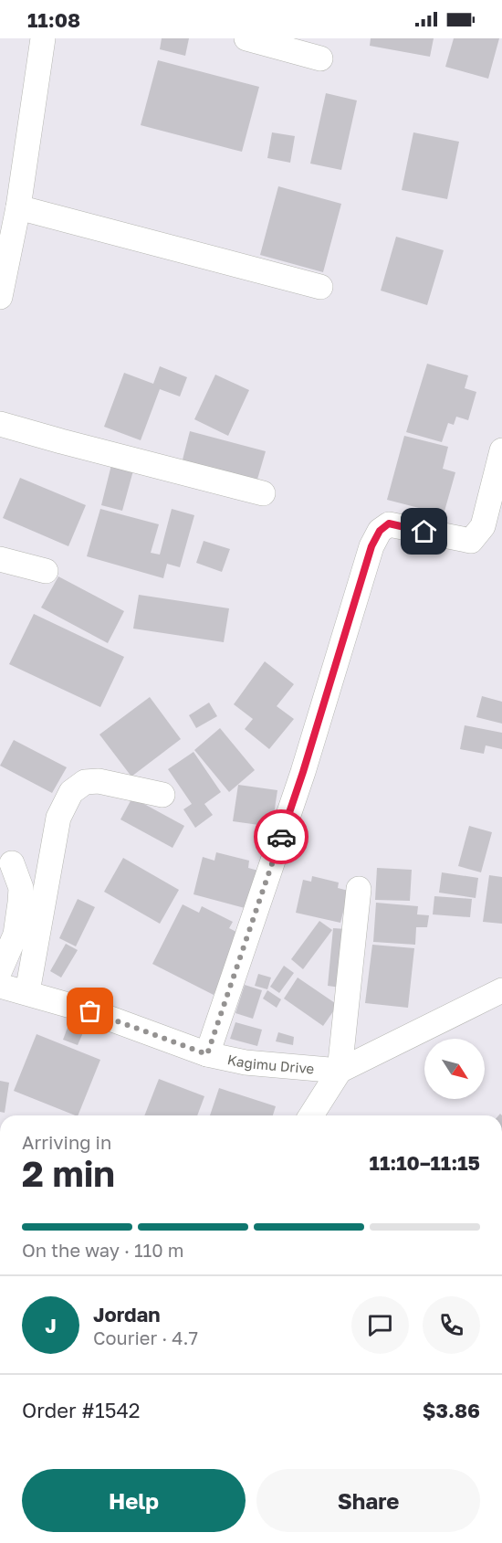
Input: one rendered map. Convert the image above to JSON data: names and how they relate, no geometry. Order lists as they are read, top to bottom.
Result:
{
  "streets": {
    "street": ["Kagimu Drive"]
  },
  "north": "bottom right",
  "page": {
    "status": "11:08",
    "heading": ["2 min", "Arriving in", "11:10–11:15"],
    "panel": [
      "Jordan",
      "Courier · 4.7",
      "Order #1542",
      "$3.86"
    ],
    "bar": "On the way · 110 m",
    "round": "J",
    "buttons": ["Help", "Share"]
  }
}
